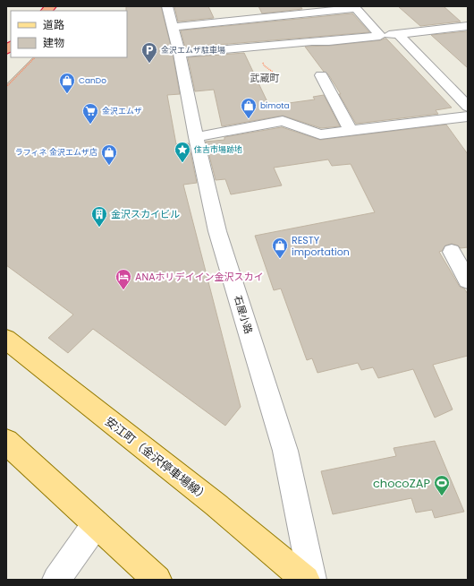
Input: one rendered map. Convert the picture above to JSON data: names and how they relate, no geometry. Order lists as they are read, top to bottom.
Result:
{
  "streets": {
    "main road": ["安江町（金沢停車場線）"],
    "street": ["石屋小路"]
  },
  "districts": ["武蔵町"],
  "places": {
    "parking": ["金沢エムザ駐車場"],
    "shop": [
      "CanDo",
      "bimota",
      "ラフィネ 金沢エムザ店",
      "RESTY importation"
    ],
    "supermarket": ["金沢エムザ"],
    "place": ["住吉市場跡地"],
    "building": ["金沢スカイビル"],
    "hotel": ["ANAホリデイイン金沢スカイ"],
    "sports": ["chocoZAP"]
  },
  "legend": ["道路", "建物"]
}
